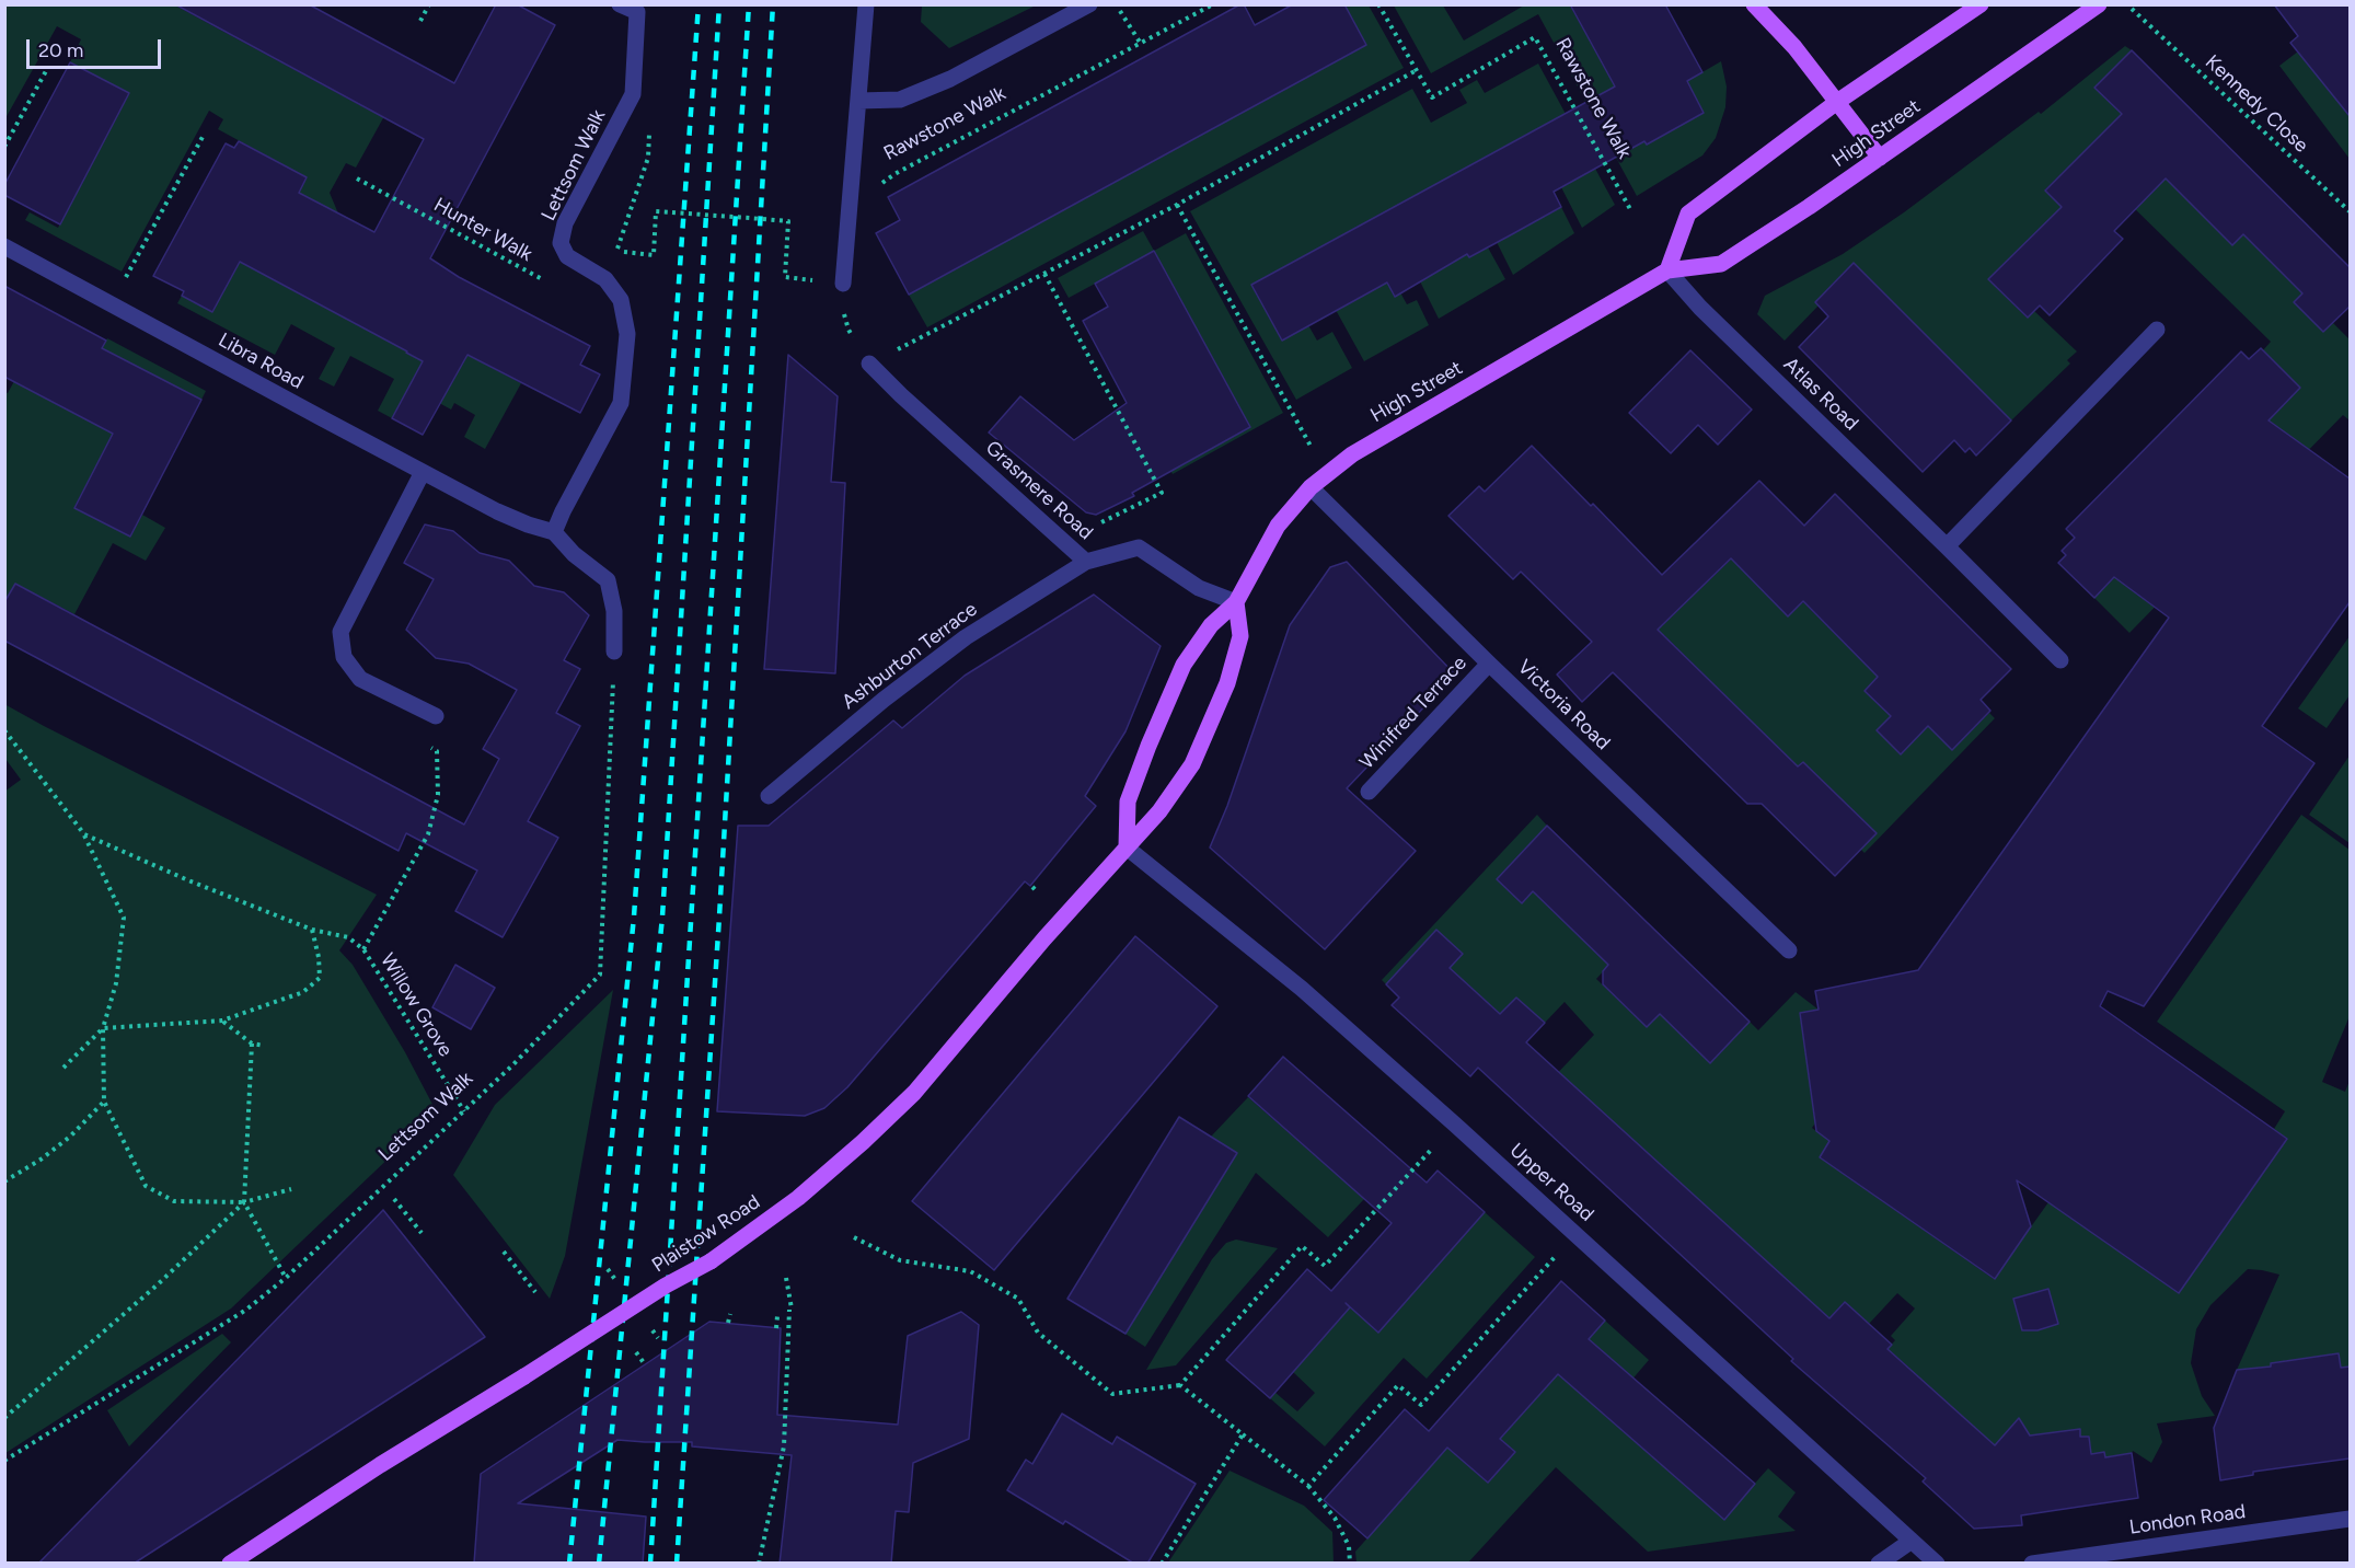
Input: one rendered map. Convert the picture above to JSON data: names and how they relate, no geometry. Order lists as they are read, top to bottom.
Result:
{
  "streets": {
    "main road": ["High Street", "Plaistow Road"],
    "street": [
      "Rawstone Walk",
      "Lettsom Walk",
      "Libra Road",
      "Atlas Road",
      "Grasmere Road",
      "Ashburton Terrace",
      "Victoria Road",
      "Winifred Terrace",
      "Upper Road",
      "London Road"
    ],
    "path": ["Kennedy Close", "Hunter Walk", "Willow Grove"]
  },
  "crossings": [
    ["High Street", "Atlas Road"],
    ["High Street", "Grasmere Road"],
    ["High Street", "Victoria Road"],
    ["High Street", "Upper Road"],
    ["High Street", "Plaistow Road"],
    ["Lettsom Walk", "Libra Road"],
    ["Lettsom Walk", "Willow Grove"],
    ["Grasmere Road", "Ashburton Terrace"],
    ["Victoria Road", "Winifred Terrace"],
    ["Upper Road", "Plaistow Road"]
  ],
  "scale_bar": "20 m"
}
